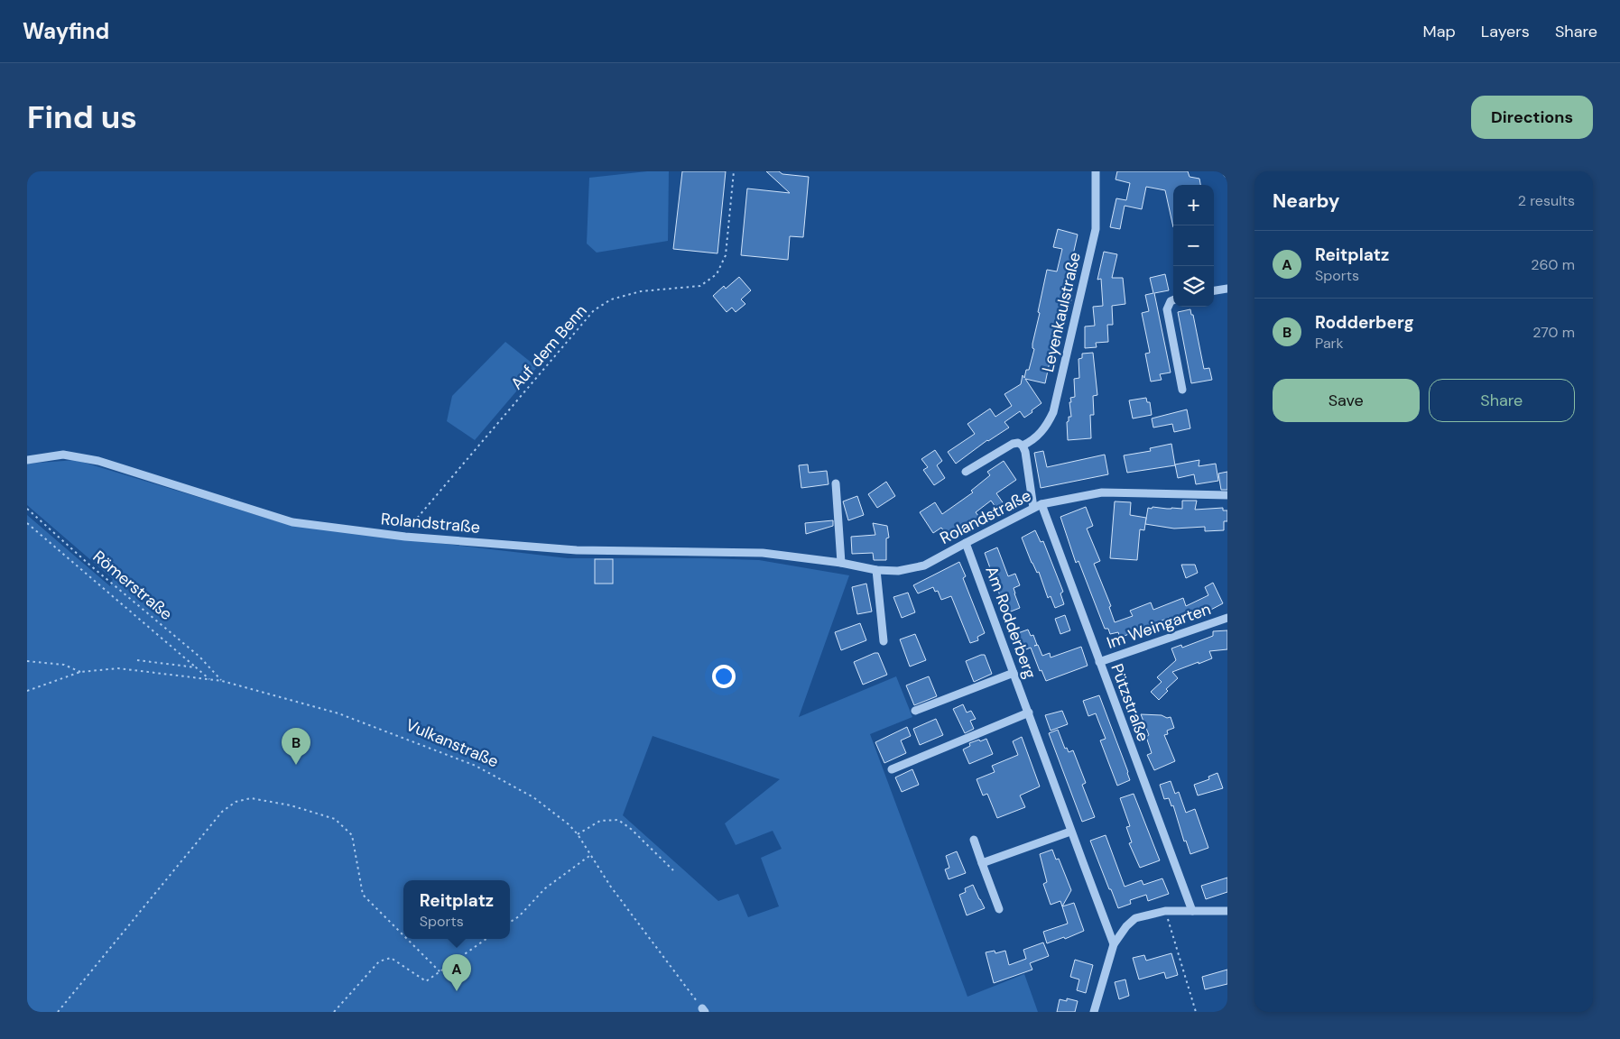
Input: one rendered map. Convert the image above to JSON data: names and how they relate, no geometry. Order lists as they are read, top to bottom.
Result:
{
  "streets": {
    "street": [
      "Leyenkaulstraße",
      "Rolandstraße",
      "Am Rodderberg",
      "Im Weingarten",
      "Pützstraße"
    ],
    "path": ["Auf dem Benn", "Römerstraße", "Vulkanstraße"]
  },
  "crossings": [
    ["Auf dem Benn", "Rolandstraße"],
    ["Rolandstraße", "Am Rodderberg"],
    ["Rolandstraße", "Pützstraße"],
    ["Römerstraße", "Vulkanstraße"],
    ["Im Weingarten", "Pützstraße"]
  ],
  "page": {
    "header": "Wayfind",
    "nav": ["Map", "Layers", "Share"],
    "buttons": [
      "Directions",
      ["Save", "Share"]
    ],
    "title": "Find us",
    "heading": ["Nearby", "2 results"],
    "map_buttons": ["+", "−"],
    "list": [
      {
        "mark": "A",
        "name": "Reitplatz",
        "note": "Sports",
        "value": "260 m"
      },
      {
        "mark": "B",
        "name": "Rodderberg",
        "note": "Park",
        "value": "270 m"
      }
    ],
    "pins": ["B", "A"],
    "popup": ["Reitplatz", "Sports"]
  }
}
